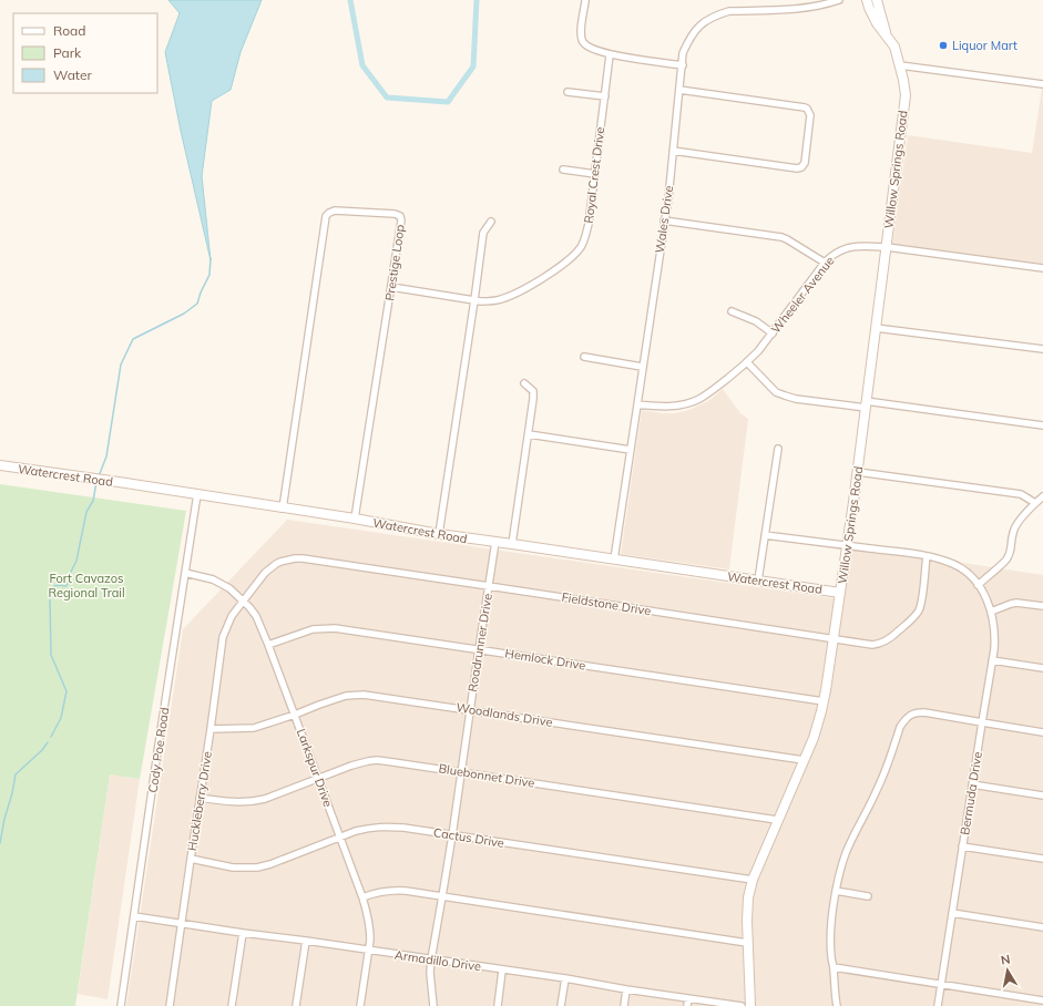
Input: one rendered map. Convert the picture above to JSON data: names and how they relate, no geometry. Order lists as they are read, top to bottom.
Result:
{
  "streets": {
    "street": [
      "Willow Springs Road",
      "Royal Crest Drive",
      "Wales Drive",
      "Prestige Loop",
      "Wheeler Avenue",
      "Watercrest Road",
      "Fieldstone Drive",
      "Roadrunner Drive",
      "Hemlock Drive",
      "Woodlands Drive",
      "Cody Poe Road",
      "Larkspur Drive",
      "Bluebonnet Drive",
      "Bermuda Drive",
      "Huckleberry Drive",
      "Cactus Drive",
      "Armadillo Drive"
    ]
  },
  "crossings": [
    ["Willow Springs Road", "Wheeler Avenue"],
    ["Willow Springs Road", "Watercrest Road"],
    ["Willow Springs Road", "Fieldstone Drive"],
    ["Willow Springs Road", "Hemlock Drive"],
    ["Willow Springs Road", "Woodlands Drive"],
    ["Willow Springs Road", "Bluebonnet Drive"],
    ["Willow Springs Road", "Bermuda Drive"],
    ["Willow Springs Road", "Cactus Drive"],
    ["Royal Crest Drive", "Prestige Loop"],
    ["Wales Drive", "Wheeler Avenue"],
    ["Wales Drive", "Watercrest Road"],
    ["Prestige Loop", "Watercrest Road"],
    ["Watercrest Road", "Roadrunner Drive"],
    ["Watercrest Road", "Cody Poe Road"],
    ["Fieldstone Drive", "Roadrunner Drive"],
    ["Fieldstone Drive", "Larkspur Drive"],
    ["Fieldstone Drive", "Bermuda Drive"],
    ["Fieldstone Drive", "Huckleberry Drive"],
    ["Roadrunner Drive", "Hemlock Drive"],
    ["Roadrunner Drive", "Woodlands Drive"],
    ["Roadrunner Drive", "Bluebonnet Drive"],
    ["Roadrunner Drive", "Cactus Drive"],
    ["Roadrunner Drive", "Armadillo Drive"],
    ["Hemlock Drive", "Larkspur Drive"],
    ["Woodlands Drive", "Larkspur Drive"],
    ["Woodlands Drive", "Huckleberry Drive"],
    ["Cody Poe Road", "Larkspur Drive"],
    ["Cody Poe Road", "Armadillo Drive"],
    ["Larkspur Drive", "Bluebonnet Drive"],
    ["Larkspur Drive", "Huckleberry Drive"],
    ["Larkspur Drive", "Cactus Drive"],
    ["Larkspur Drive", "Armadillo Drive"],
    ["Bluebonnet Drive", "Huckleberry Drive"],
    ["Huckleberry Drive", "Cactus Drive"],
    ["Huckleberry Drive", "Armadillo Drive"]
  ],
  "parks": ["Fort Cavazos Regional Trail"],
  "places": ["Liquor Mart"],
  "legend": ["Road", "Park", "Water"],
  "north": "top"
}
